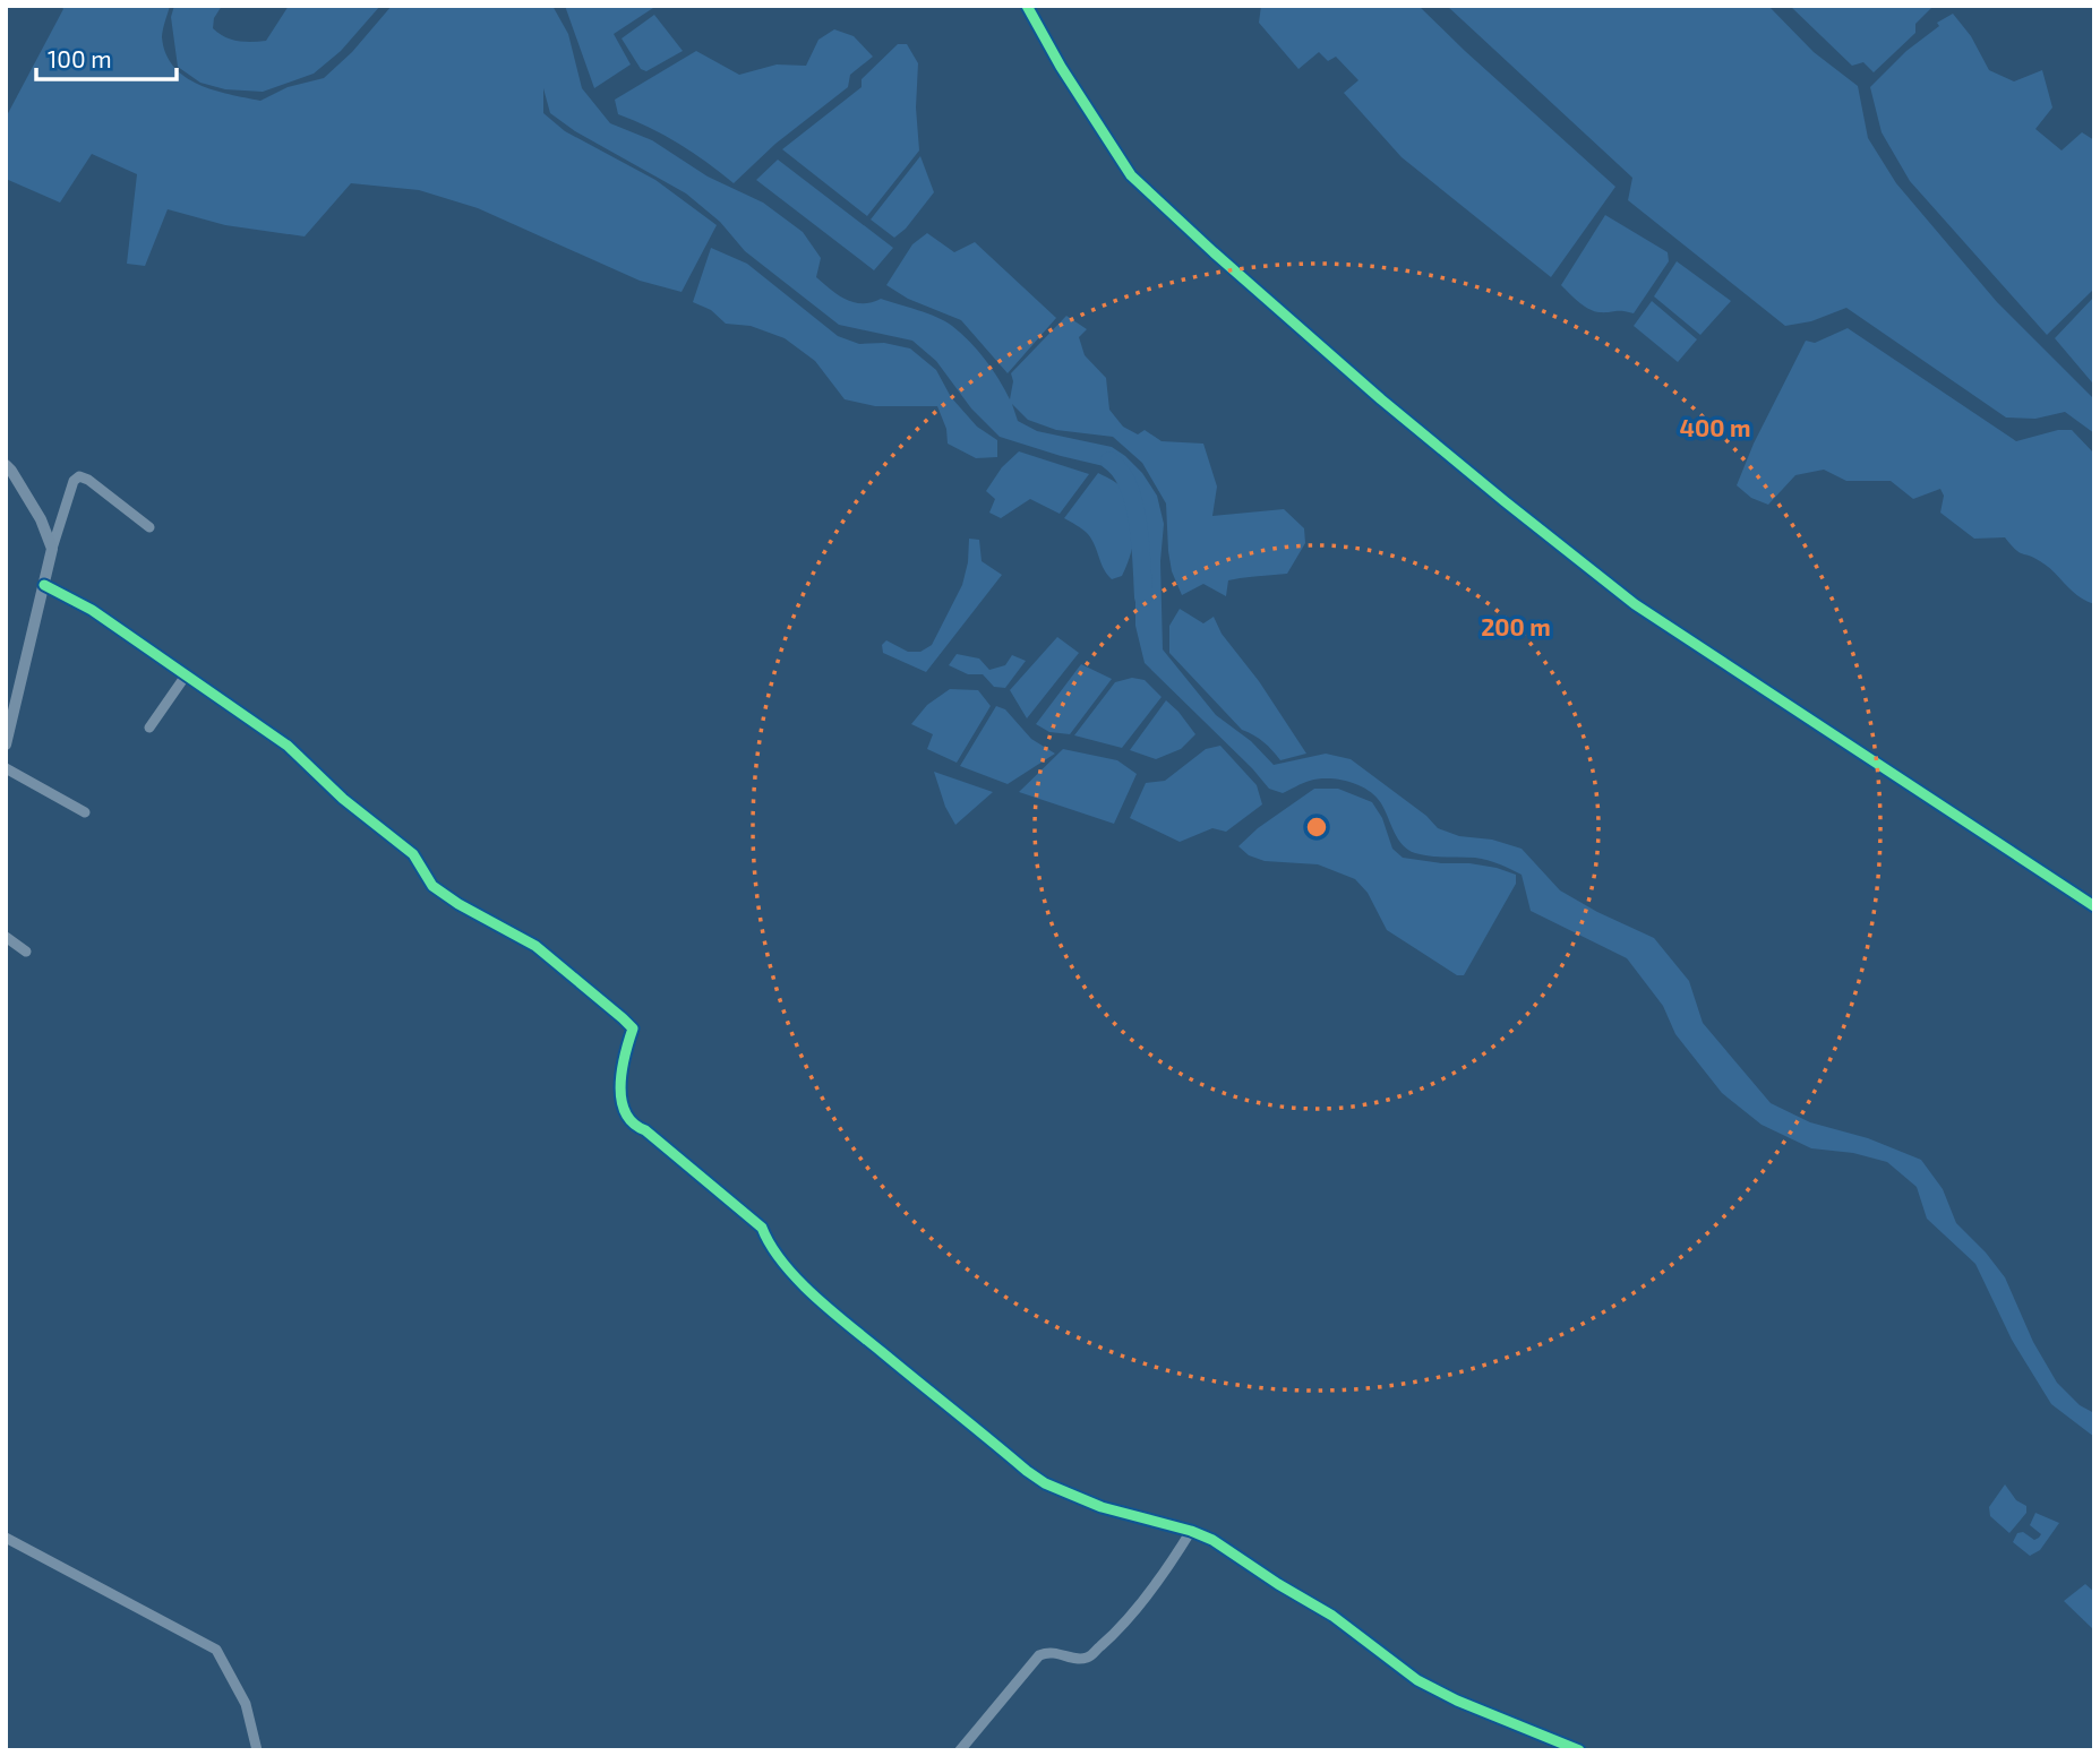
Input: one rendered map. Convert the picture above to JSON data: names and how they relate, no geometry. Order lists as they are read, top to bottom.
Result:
{
  "scale_bar": "100 m",
  "rings": ["400 m", "200 m"]
}
